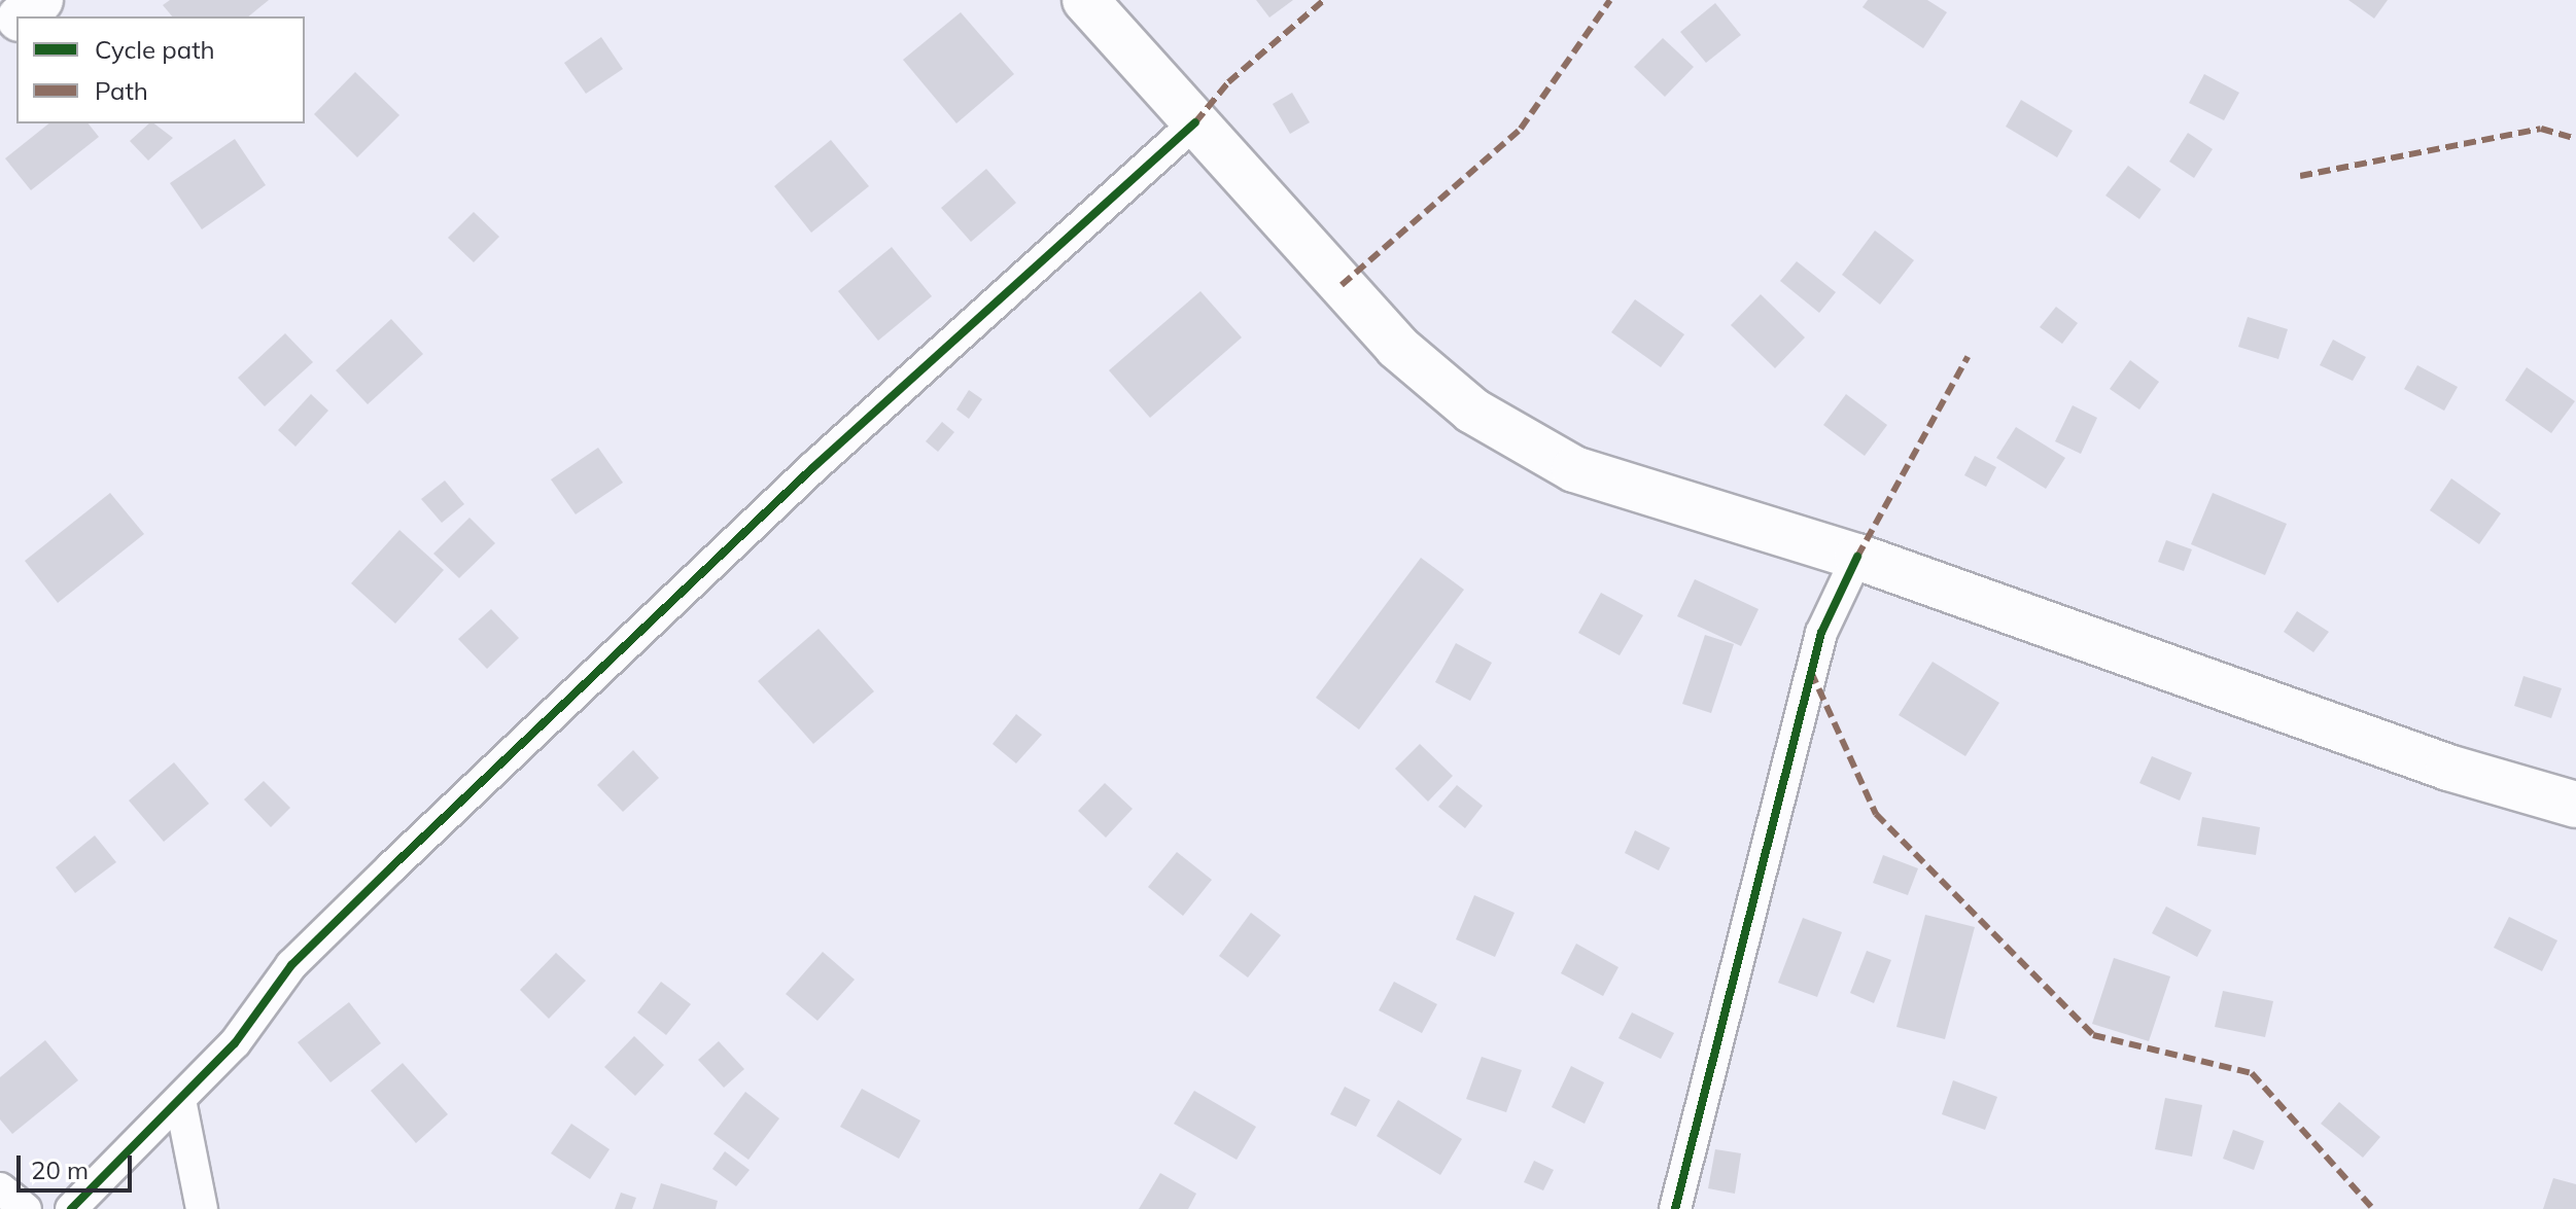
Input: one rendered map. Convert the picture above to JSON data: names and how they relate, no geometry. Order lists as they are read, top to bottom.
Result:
{
  "legend": ["Cycle path", "Path"],
  "scale_bar": "20 m"
}
